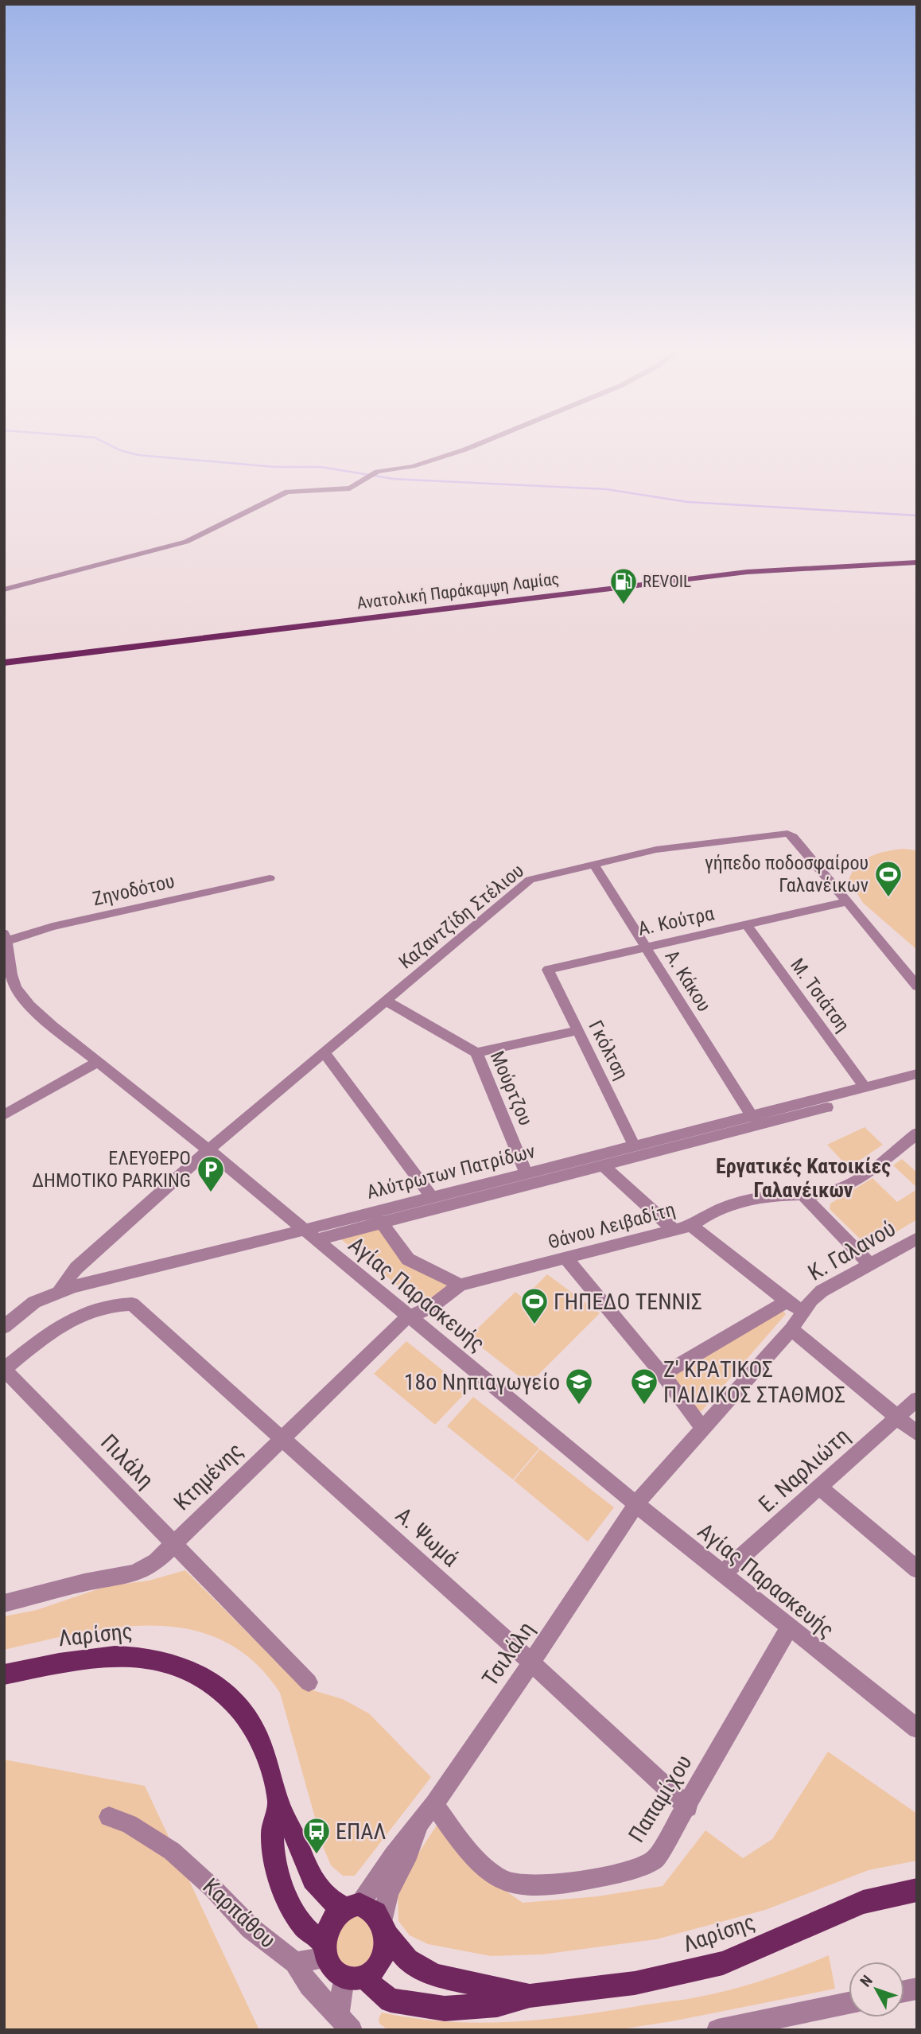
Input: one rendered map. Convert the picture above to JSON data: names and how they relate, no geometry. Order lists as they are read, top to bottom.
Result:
{
  "streets": {
    "main road": ["Ανατολική Παράκαμψη Λαμίας", "Λαρίσης"],
    "street": [
      "Ζηνοδότου",
      "Καζαντζίδη Στέλιου",
      "Α. Κούτρα",
      "Α. Κάκου",
      "Μ. Τσιάτση",
      "Γκόλτση",
      "Μούρτζου",
      "Αλύτρωτων Πατρίδων",
      "Θάνου Λειβαδίτη",
      "Κ. Γαλανού",
      "Αγίας Παρασκευής",
      "Πιλάλη",
      "Ε. Ναρλιώτη",
      "Κτημένης",
      "Α. Ψωμά",
      "Τσιλάλη",
      "Παπαμίχου",
      "Καρπάθου"
    ]
  },
  "crossings": [
    ["Ζηνοδότου", "Αγίας Παρασκευής"],
    ["Καζαντζίδη Στέλιου", "Α. Κούτρα"],
    ["Καζαντζίδη Στέλιου", "Α. Κάκου"],
    ["Καζαντζίδη Στέλιου", "Μούρτζου"],
    ["Καζαντζίδη Στέλιου", "Αλύτρωτων Πατρίδων"],
    ["Καζαντζίδη Στέλιου", "Αγίας Παρασκευής"],
    ["Α. Κούτρα", "Α. Κάκου"],
    ["Α. Κούτρα", "Μ. Τσιάτση"],
    ["Α. Κούτρα", "Γκόλτση"],
    ["Α. Κάκου", "Αλύτρωτων Πατρίδων"],
    ["Μ. Τσιάτση", "Αλύτρωτων Πατρίδων"],
    ["Γκόλτση", "Αλύτρωτων Πατρίδων"],
    ["Μούρτζου", "Αλύτρωτων Πατρίδων"],
    ["Αλύτρωτων Πατρίδων", "Αγίας Παρασκευής"],
    ["Θάνου Λειβαδίτη", "Αγίας Παρασκευής"],
    ["Θάνου Λειβαδίτη", "Κτημένης"],
    ["Κ. Γαλανού", "Αγίας Παρασκευής"],
    ["Κ. Γαλανού", "Τσιλάλη"],
    ["Αγίας Παρασκευής", "Ε. Ναρλιώτη"],
    ["Αγίας Παρασκευής", "Κτημένης"],
    ["Αγίας Παρασκευής", "Τσιλάλη"],
    ["Αγίας Παρασκευής", "Παπαμίχου"],
    ["Πιλάλη", "Κτημένης"],
    ["Πιλάλη", "Α. Ψωμά"],
    ["Κτημένης", "Α. Ψωμά"],
    ["Α. Ψωμά", "Τσιλάλη"],
    ["Α. Ψωμά", "Παπαμίχου"],
    ["Τσιλάλη", "Παπαμίχου"]
  ],
  "districts": ["Εργατικές Κατοικίες Γαλανέικων"],
  "places": {
    "fuel station": ["REVOIL"],
    "sports": ["γήπεδο ποδοσφαίρου Γαλανέικων", "ΓΗΠΕΔΟ ΤΕΝΝΙΣ"],
    "parking": ["ΕΛΕΥΘΕΡΟ ΔΗΜΟΤΙΚΟ PARKING"],
    "school or university": ["18ο Νηπιαγωγείο", "Ζ' ΚΡΑΤΙΚΟΣ ΠΑΙΔΙΚΟΣ ΣΤΑΘΜΟΣ"],
    "bus stop": ["ΕΠΑΛ"]
  },
  "north": "top left"
}
